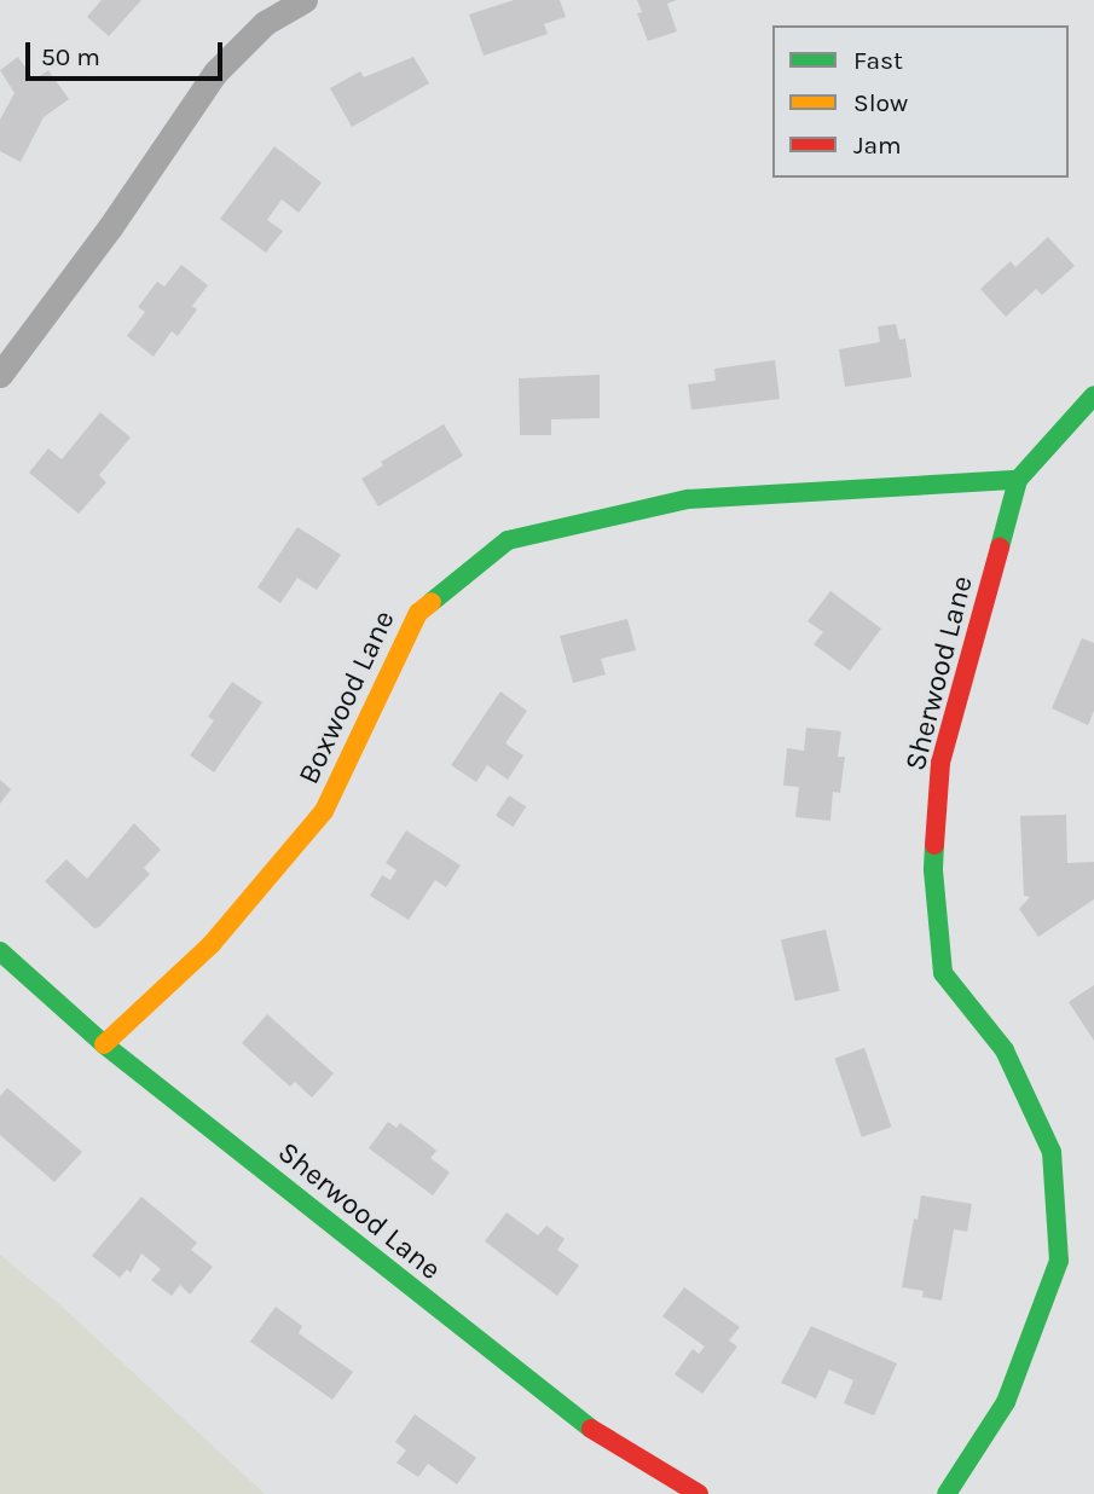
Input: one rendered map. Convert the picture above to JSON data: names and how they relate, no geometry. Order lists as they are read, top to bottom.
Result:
{
  "streets": {
    "street": ["Sherwood Lane", "Boxwood Lane"]
  },
  "crossings": [
    ["Sherwood Lane", "Boxwood Lane"]
  ],
  "legend": ["Fast", "Slow", "Jam"],
  "scale_bar": "50 m"
}
